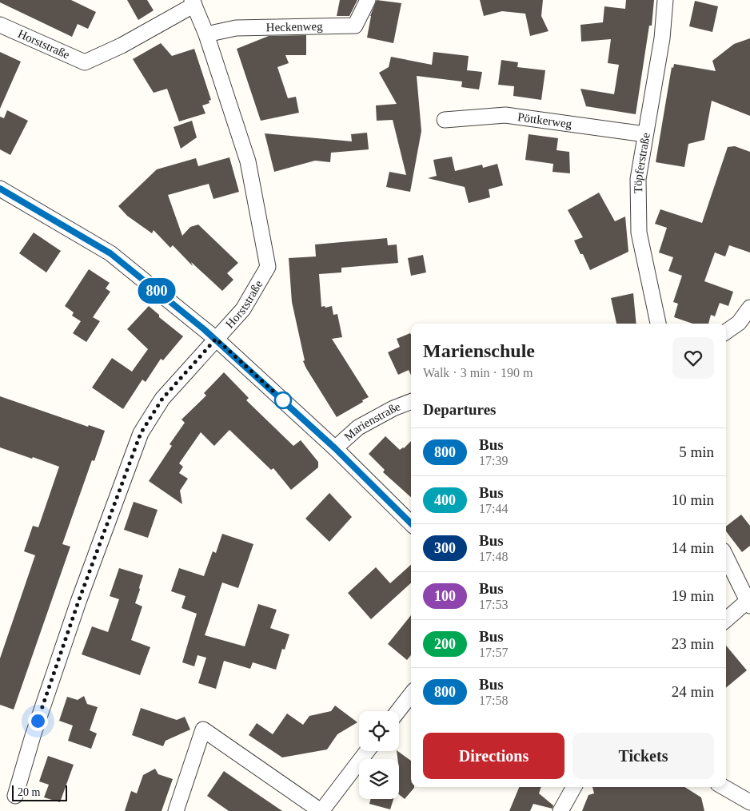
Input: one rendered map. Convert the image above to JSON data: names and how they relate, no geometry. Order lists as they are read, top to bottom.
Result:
{
  "streets": {
    "street": [
      "Heckenweg",
      "Horststraße",
      "Pöttkerweg",
      "Töpferstraße",
      "Marienstraße"
    ]
  },
  "crossings": [
    ["Heckenweg", "Horststraße"],
    ["Horststraße", "Marienstraße"],
    ["Pöttkerweg", "Töpferstraße"]
  ],
  "lines": ["bus line 800"],
  "scale_bar": "20 m",
  "page": {
    "on_map": "800",
    "heading": [
      ["Marienschule", "Walk · 3 min · 190 m"],
      "Departures"
    ],
    "list": [
      {
        "mark": "800",
        "name": "Bus",
        "note": "17:39",
        "value": "5 min"
      },
      {
        "mark": "400",
        "name": "Bus",
        "note": "17:44",
        "value": "10 min"
      },
      {
        "mark": "300",
        "name": "Bus",
        "note": "17:48",
        "value": "14 min"
      },
      {
        "mark": "100",
        "name": "Bus",
        "note": "17:53",
        "value": "19 min"
      },
      {
        "mark": "200",
        "name": "Bus",
        "note": "17:57",
        "value": "23 min"
      },
      {
        "mark": "800",
        "name": "Bus",
        "note": "17:58",
        "value": "24 min"
      }
    ],
    "buttons": ["Directions", "Tickets"],
    "scale": "20 m"
  }
}
